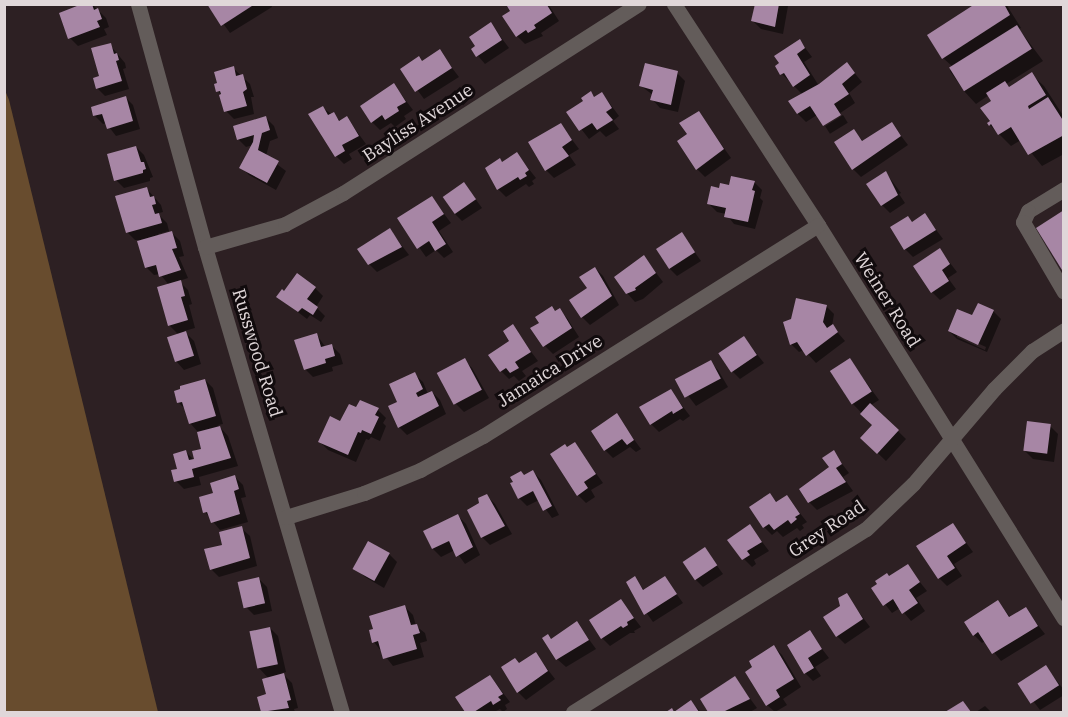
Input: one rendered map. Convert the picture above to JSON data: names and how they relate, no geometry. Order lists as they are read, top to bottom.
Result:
{
  "streets": {
    "street": [
      "Bayliss Avenue",
      "Weiner Road",
      "Russwood Road",
      "Jamaica Drive",
      "Grey Road"
    ]
  },
  "crossings": [
    ["Bayliss Avenue", "Russwood Road"],
    ["Weiner Road", "Jamaica Drive"],
    ["Weiner Road", "Grey Road"],
    ["Russwood Road", "Jamaica Drive"]
  ]
}
